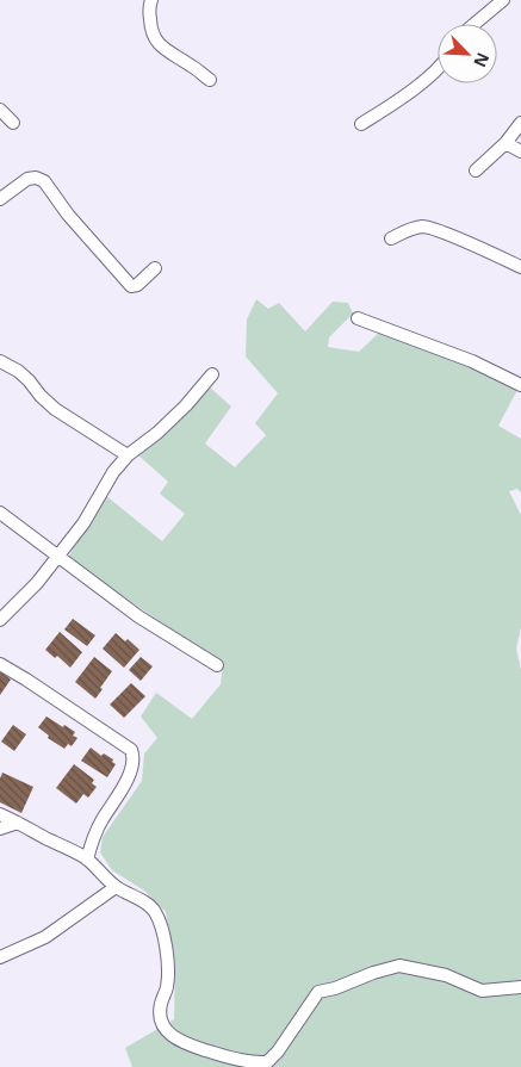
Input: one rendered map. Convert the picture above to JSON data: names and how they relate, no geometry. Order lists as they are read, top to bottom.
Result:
{
  "north": "bottom right"
}
